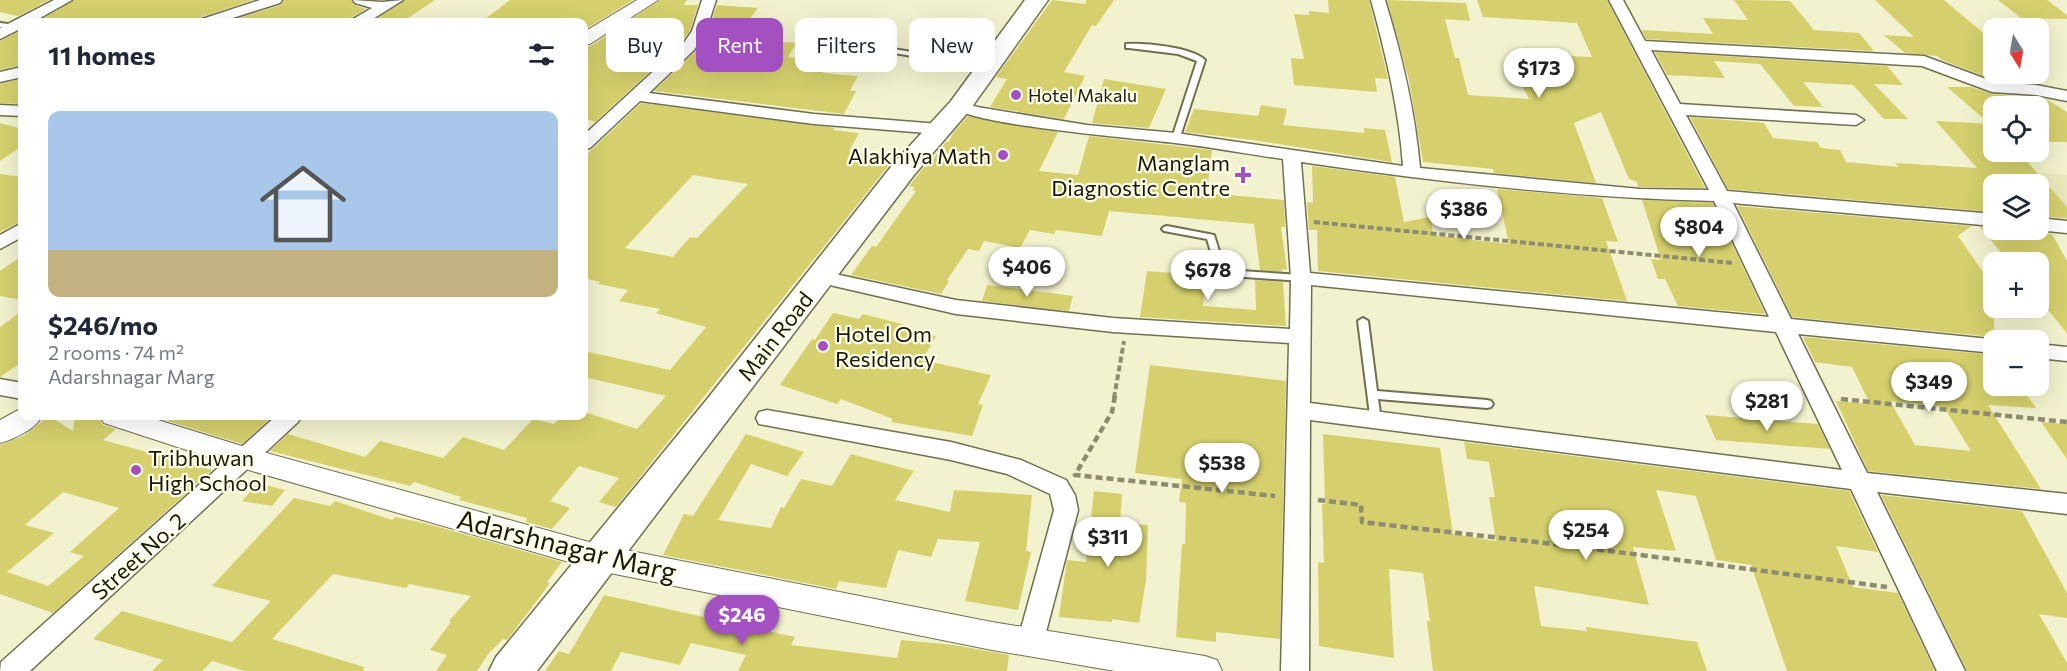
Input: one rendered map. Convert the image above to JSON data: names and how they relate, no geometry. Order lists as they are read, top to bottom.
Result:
{
  "streets": {
    "main road": ["Main Road"],
    "street": ["Adarshnagar Marg", "Street No. 2"]
  },
  "crossings": [
    ["Main Road", "Adarshnagar Marg"],
    ["Adarshnagar Marg", "Street No. 2"]
  ],
  "places": {
    "other": [
      "Hotel Makalu",
      "Alakhiya Math",
      "Hotel Om Residency",
      "Tribhuwan High School"
    ],
    "health": ["Manglam Diagnostic Centre"]
  },
  "north": "bottom",
  "page": {
    "map_buttons": ["+", "−"],
    "chip": [
      "Buy",
      "Rent",
      "Filters",
      "New"
    ],
    "heading": "11 homes",
    "price": [
      "$173",
      "$386",
      "$804",
      "$406",
      "$678",
      "$349",
      "$281",
      "$538",
      "$254",
      "$311",
      "$246"
    ],
    "list": [
      {
        "name": "$246/mo",
        "note": "2 rooms · 74 m² · Adarshnagar Marg"
      }
    ]
  }
}
